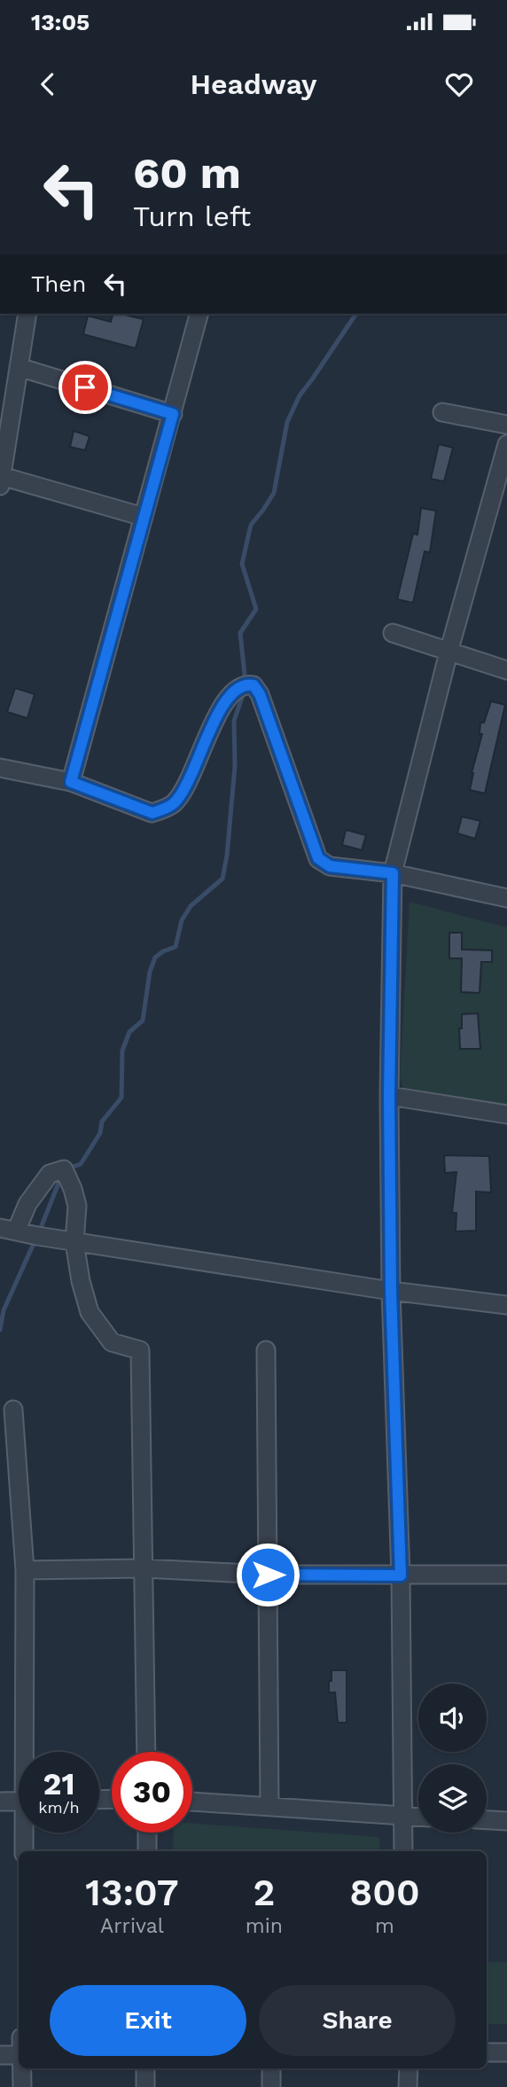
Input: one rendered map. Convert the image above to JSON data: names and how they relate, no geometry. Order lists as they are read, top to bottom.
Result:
{
  "page": {
    "status": "13:05",
    "header": "Headway",
    "turn": ["60 m", "Turn left"],
    "then": "Then",
    "speed": "21 km/h",
    "limit": "30",
    "eta": [
      "13:07",
      "Arrival",
      "2",
      "min",
      "800",
      "m"
    ],
    "buttons": ["Exit", "Share"]
  }
}
